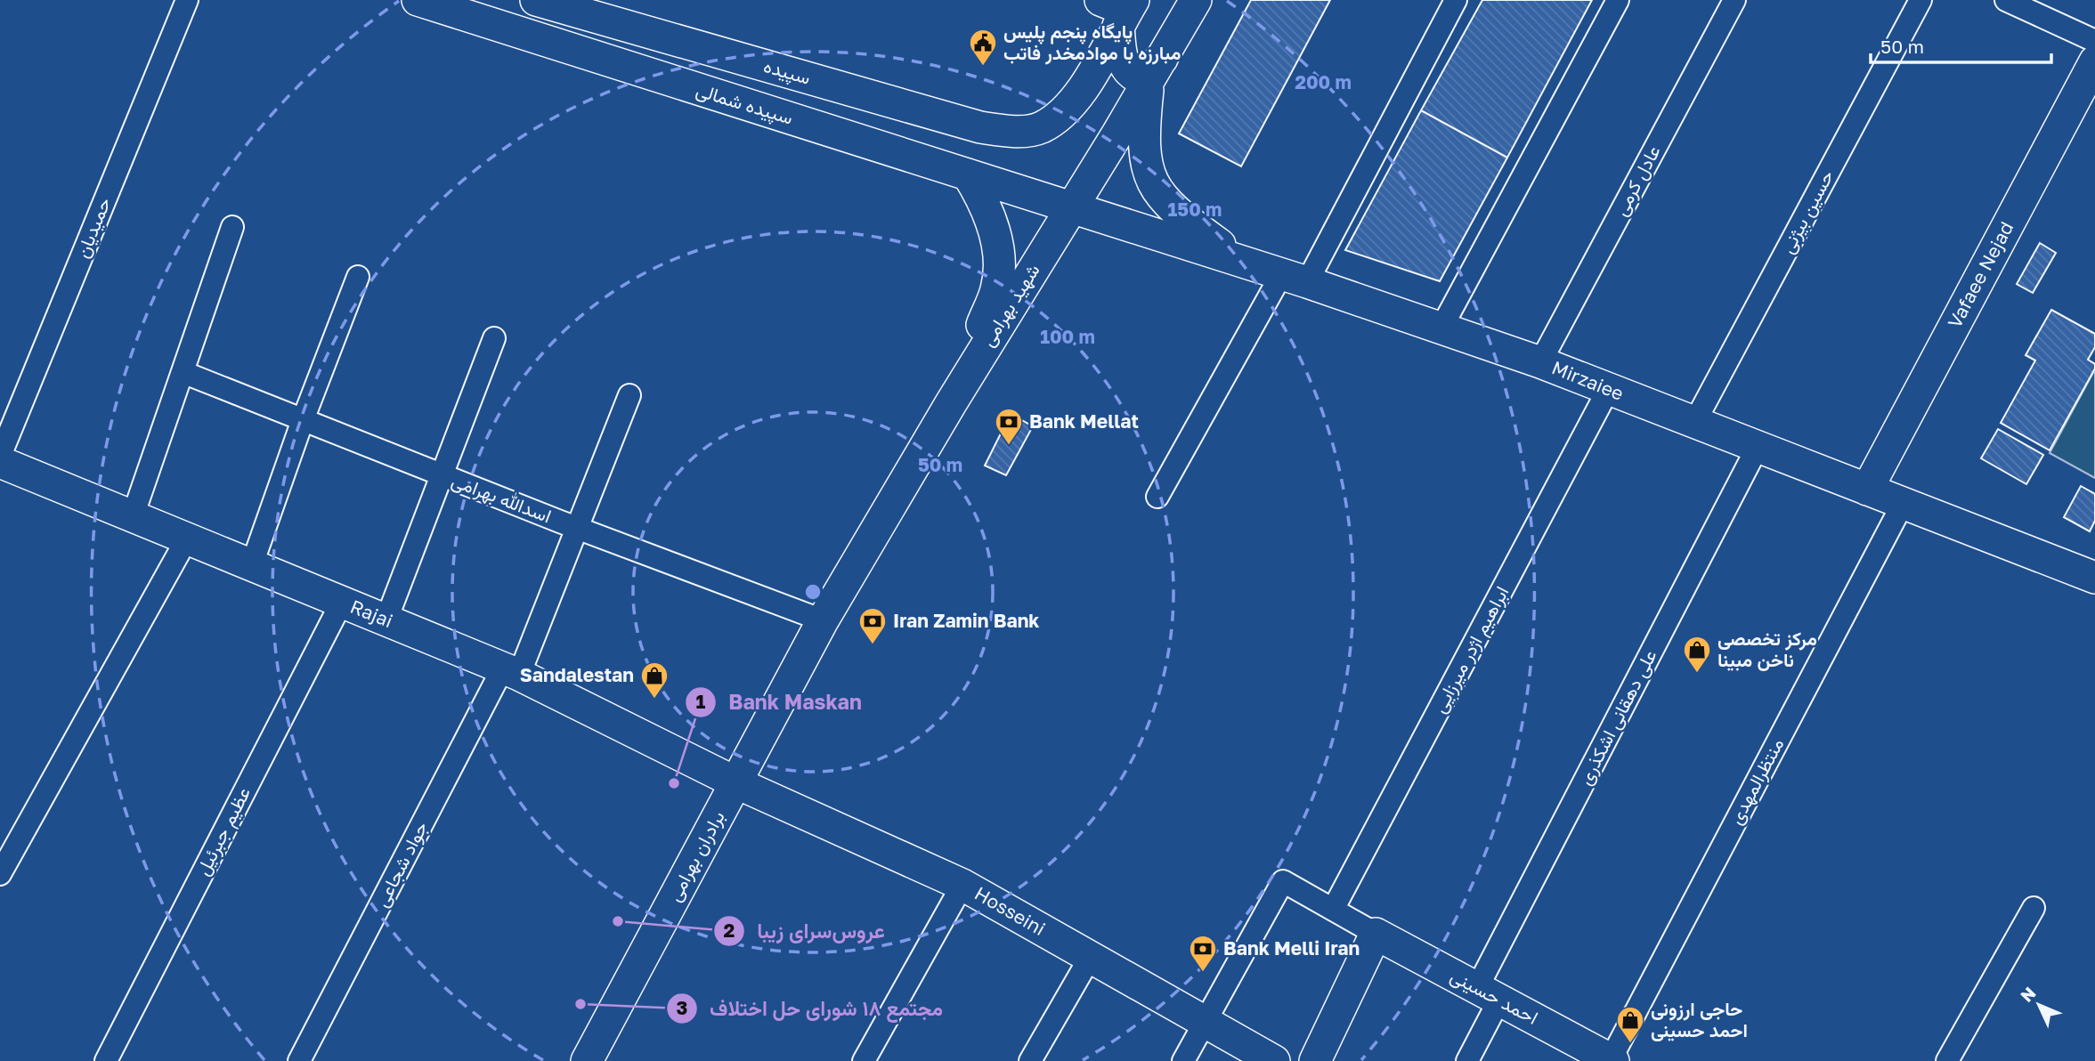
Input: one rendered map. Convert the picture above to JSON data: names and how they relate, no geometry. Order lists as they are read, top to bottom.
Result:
{
  "streets": {
    "main road": [
      "سپیده",
      "سپیده شمالی",
      "Vafaee Nejad",
      "شهید بهرامی",
      "Mirzaiee",
      "Rajai",
      "برادران بهرامی",
      "Hosseini",
      "احمد حسینی"
    ],
    "street": [
      "عادل کرمی",
      "حسین بیژنی",
      "حمیدیان",
      "اسدالله بهرامی",
      "ابراهیم اژدر میرزایی",
      "علی دهقانی اشکذری",
      "منتظرالمهدی",
      "عظیم جبرئیل",
      "جواد شجاعی"
    ]
  },
  "crossings": [
    ["سپیده شمالی", "شهید بهرامی"],
    ["سپیده شمالی", "Mirzaiee"],
    ["عادل کرمی", "Mirzaiee"],
    ["حسین بیژنی", "Mirzaiee"],
    ["Vafaee Nejad", "Mirzaiee"],
    ["شهید بهرامی", "Mirzaiee"],
    ["شهید بهرامی", "برادران بهرامی"],
    ["Mirzaiee", "ابراهیم اژدر میرزایی"],
    ["Mirzaiee", "علی دهقانی اشکذری"],
    ["Mirzaiee", "منتظرالمهدی"],
    ["اسدالله بهرامی", "برادران بهرامی"],
    ["اسدالله بهرامی", "جواد شجاعی"],
    ["Rajai", "عظیم جبرئیل"],
    ["Rajai", "برادران بهرامی"],
    ["Rajai", "جواد شجاعی"],
    ["Rajai", "Hosseini"],
    ["علی دهقانی اشکذری", "احمد حسینی"],
    ["منتظرالمهدی", "احمد حسینی"],
    ["برادران بهرامی", "Hosseini"]
  ],
  "places": {
    "public building": ["پایگاه پنجم پلیس مبارزه با موادمخدر فاتب"],
    "bank": ["Bank Mellat", "Iran Zamin Bank", "Bank Melli Iran"],
    "shop": ["مرکز تخصصی ناخن مبینا", "Sandalestan", "حاجی ارزونی احمد حسینی"],
    "other": ["Bank Maskan", "عروس‌سرای زیبا", "مجتمع ۱۸ شورای حل اختلاف"]
  },
  "scale_bar": "50 m",
  "north": "top left",
  "rings": [
    "200 m",
    "150 m",
    "100 m",
    "50 m"
  ]
}
